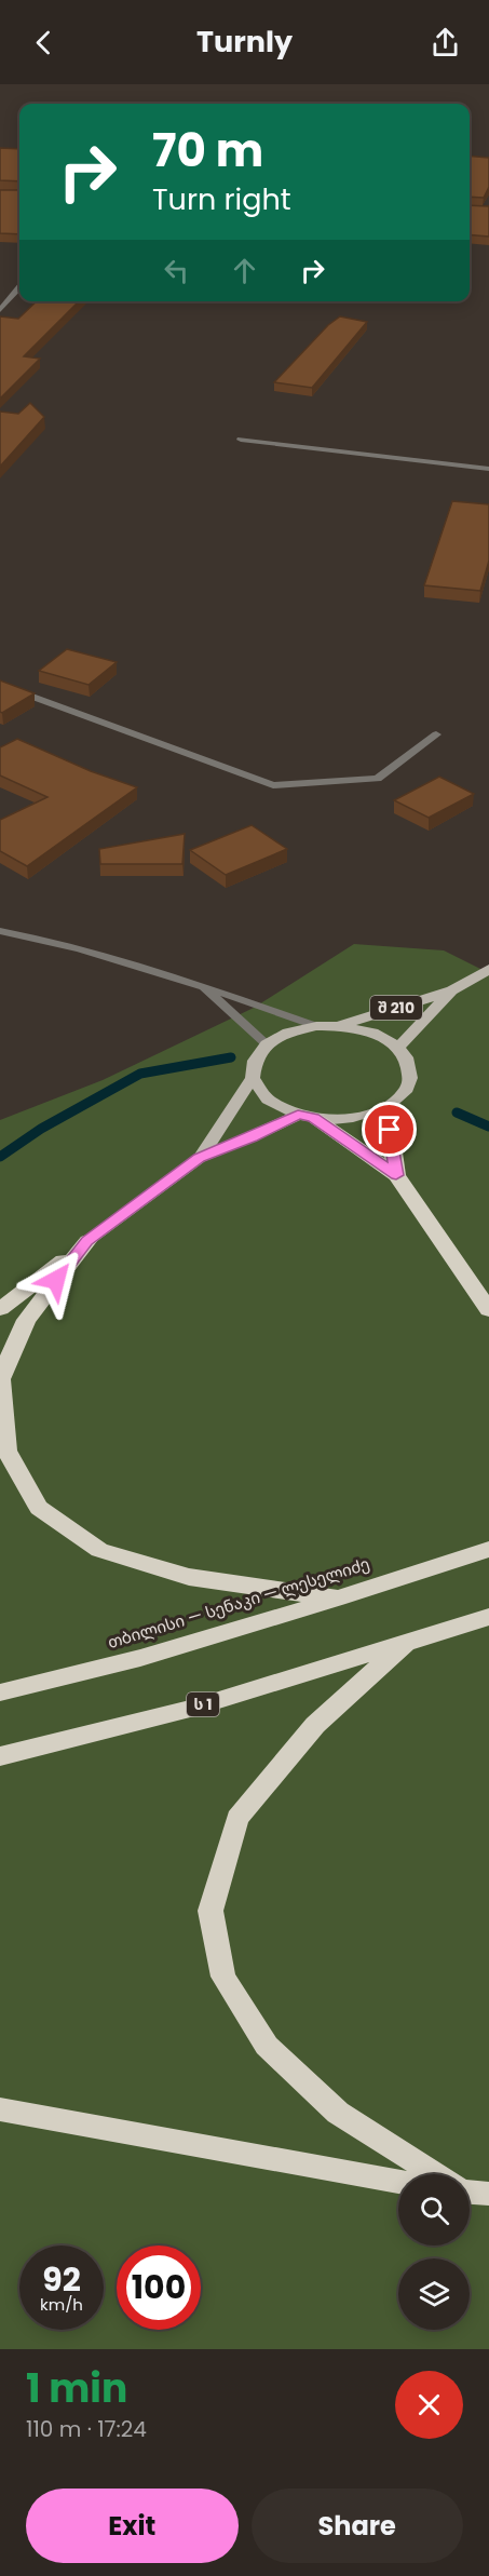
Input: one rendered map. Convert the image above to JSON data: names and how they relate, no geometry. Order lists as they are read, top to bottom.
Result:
{
  "streets": {
    "highway": ["თბილისი — სენაკი — ლესელიძე", "ს 1"],
    "main road": ["შ 210"]
  },
  "page": {
    "header": "Turnly",
    "turn": ["70 m", "Turn right"],
    "speed": "92 km/h",
    "limit": "100",
    "heading": ["1 min", "110 m · 17:24"],
    "buttons": ["Exit", "Share"]
  }
}
